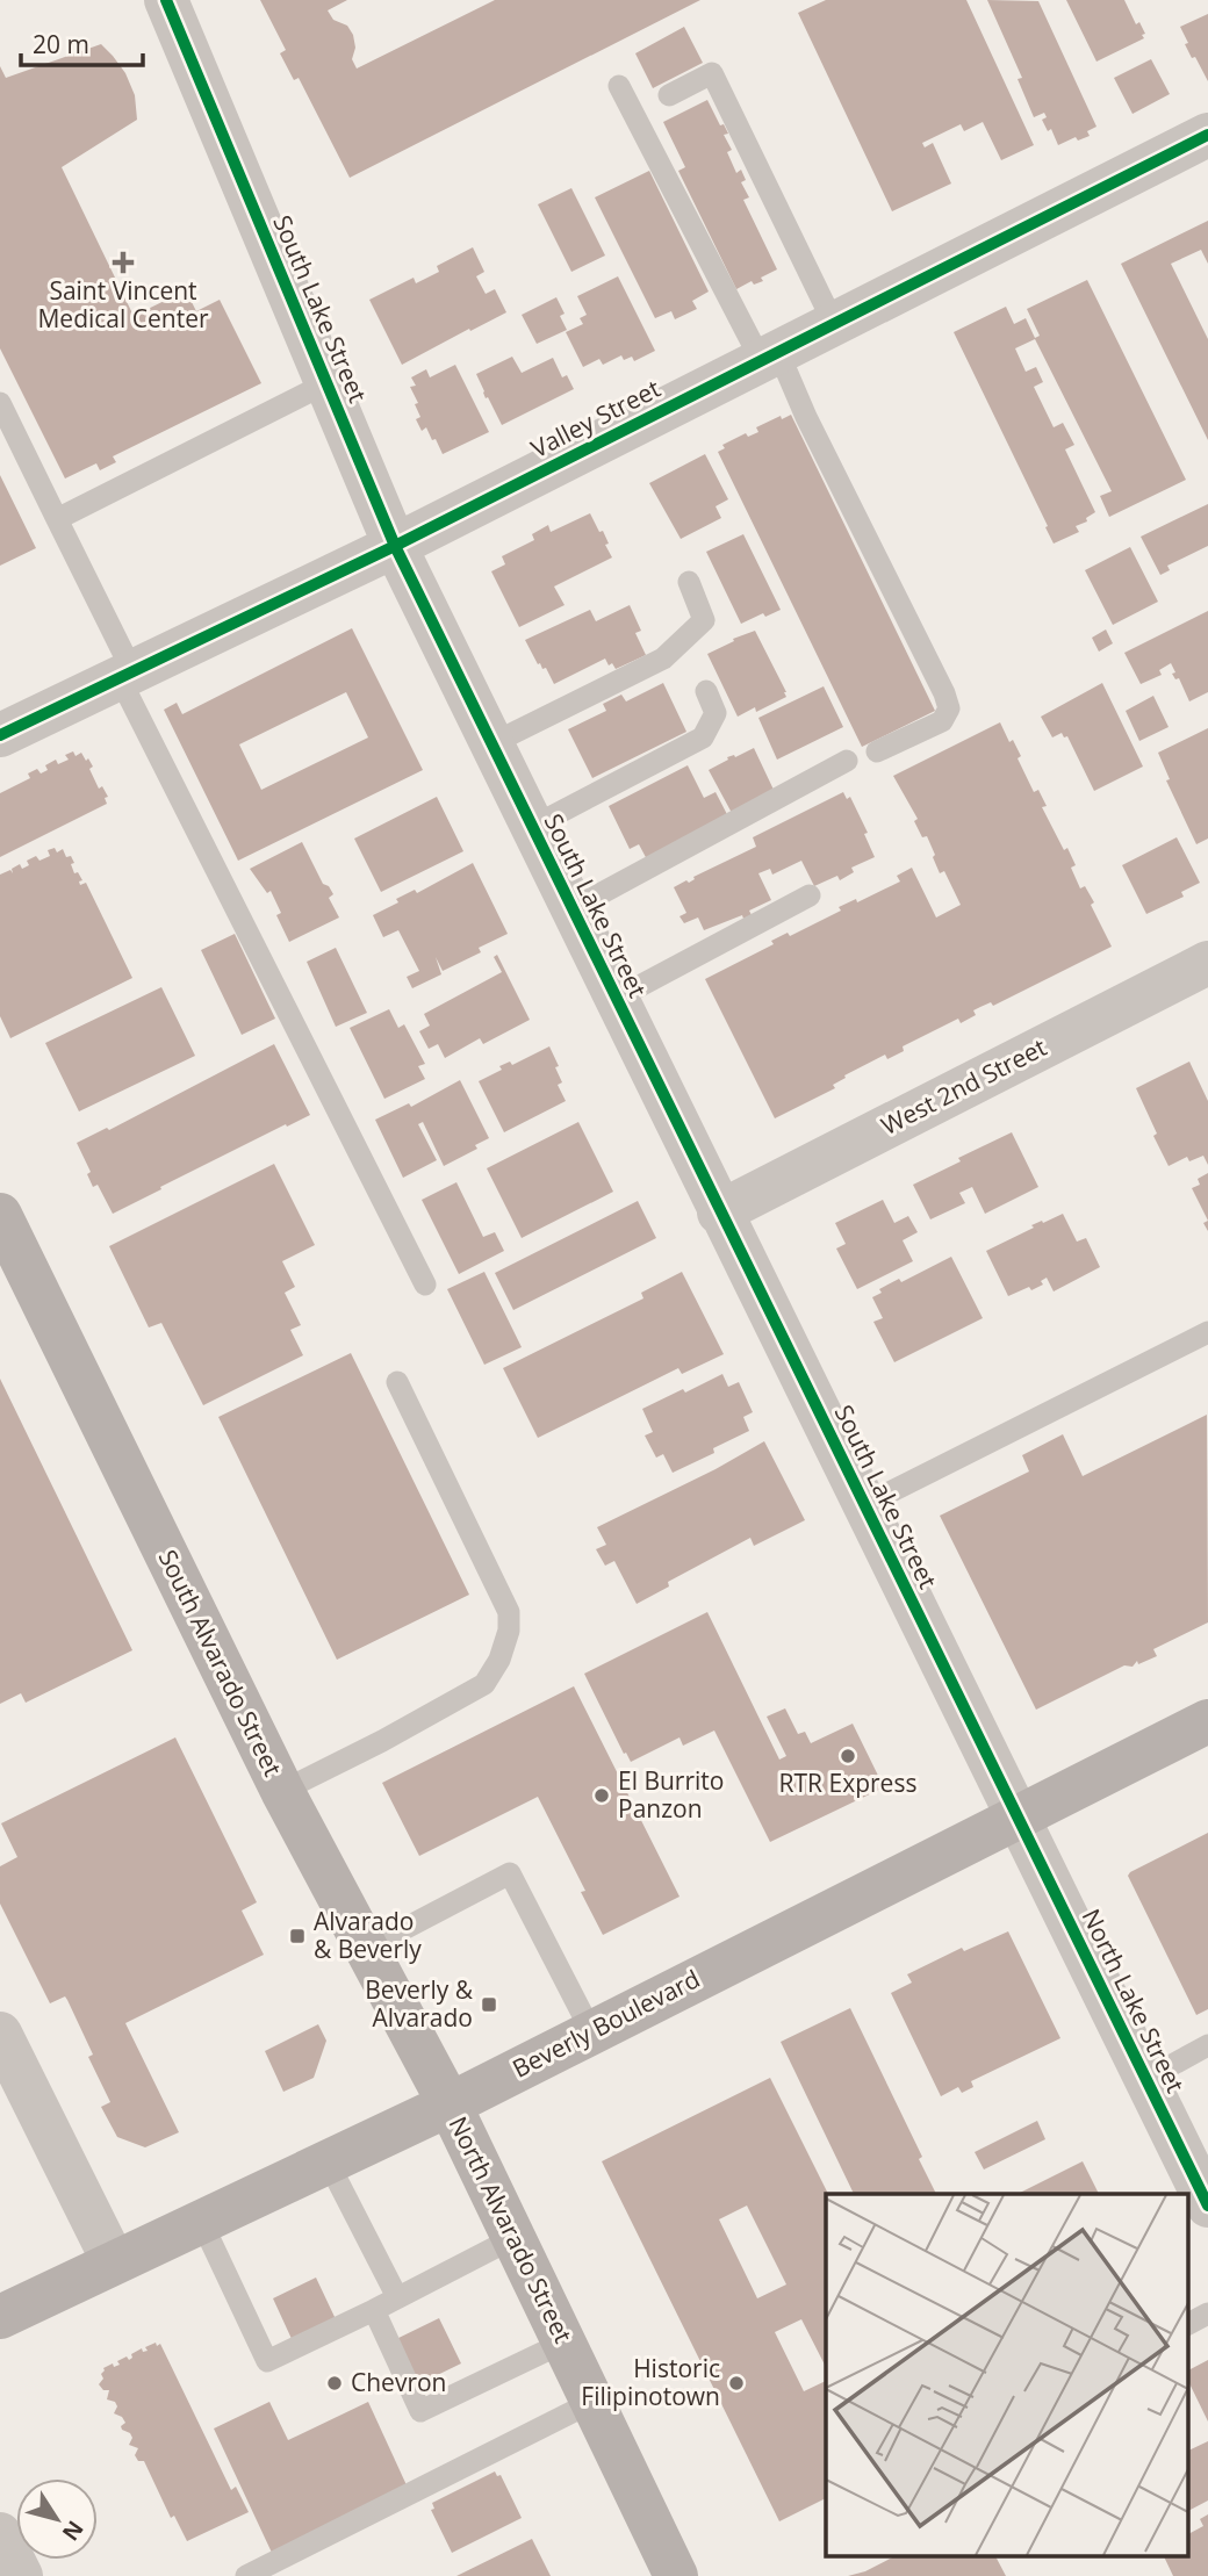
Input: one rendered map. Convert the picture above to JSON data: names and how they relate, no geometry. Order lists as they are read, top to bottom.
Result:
{
  "streets": {
    "main road": ["South Alvarado Street", "Beverly Boulevard", "North Alvarado Street"],
    "street": [
      "South Lake Street",
      "Valley Street",
      "West 2nd Street",
      "North Lake Street"
    ]
  },
  "crossings": [
    ["South Lake Street", "Valley Street"],
    ["South Lake Street", "West 2nd Street"],
    ["South Lake Street", "North Lake Street"],
    ["South Lake Street", "Beverly Boulevard"],
    ["South Alvarado Street", "Beverly Boulevard"],
    ["South Alvarado Street", "North Alvarado Street"],
    ["North Lake Street", "Beverly Boulevard"],
    ["Beverly Boulevard", "North Alvarado Street"]
  ],
  "places": {
    "health": ["Saint Vincent Medical Center"],
    "other": [
      "RTR Express",
      "El Burrito Panzon",
      "Chevron",
      "Historic Filipinotown"
    ],
    "transit": ["Alvarado & Beverly", "Beverly & Alvarado"]
  },
  "scale_bar": "20 m",
  "north": "bottom right"
}
